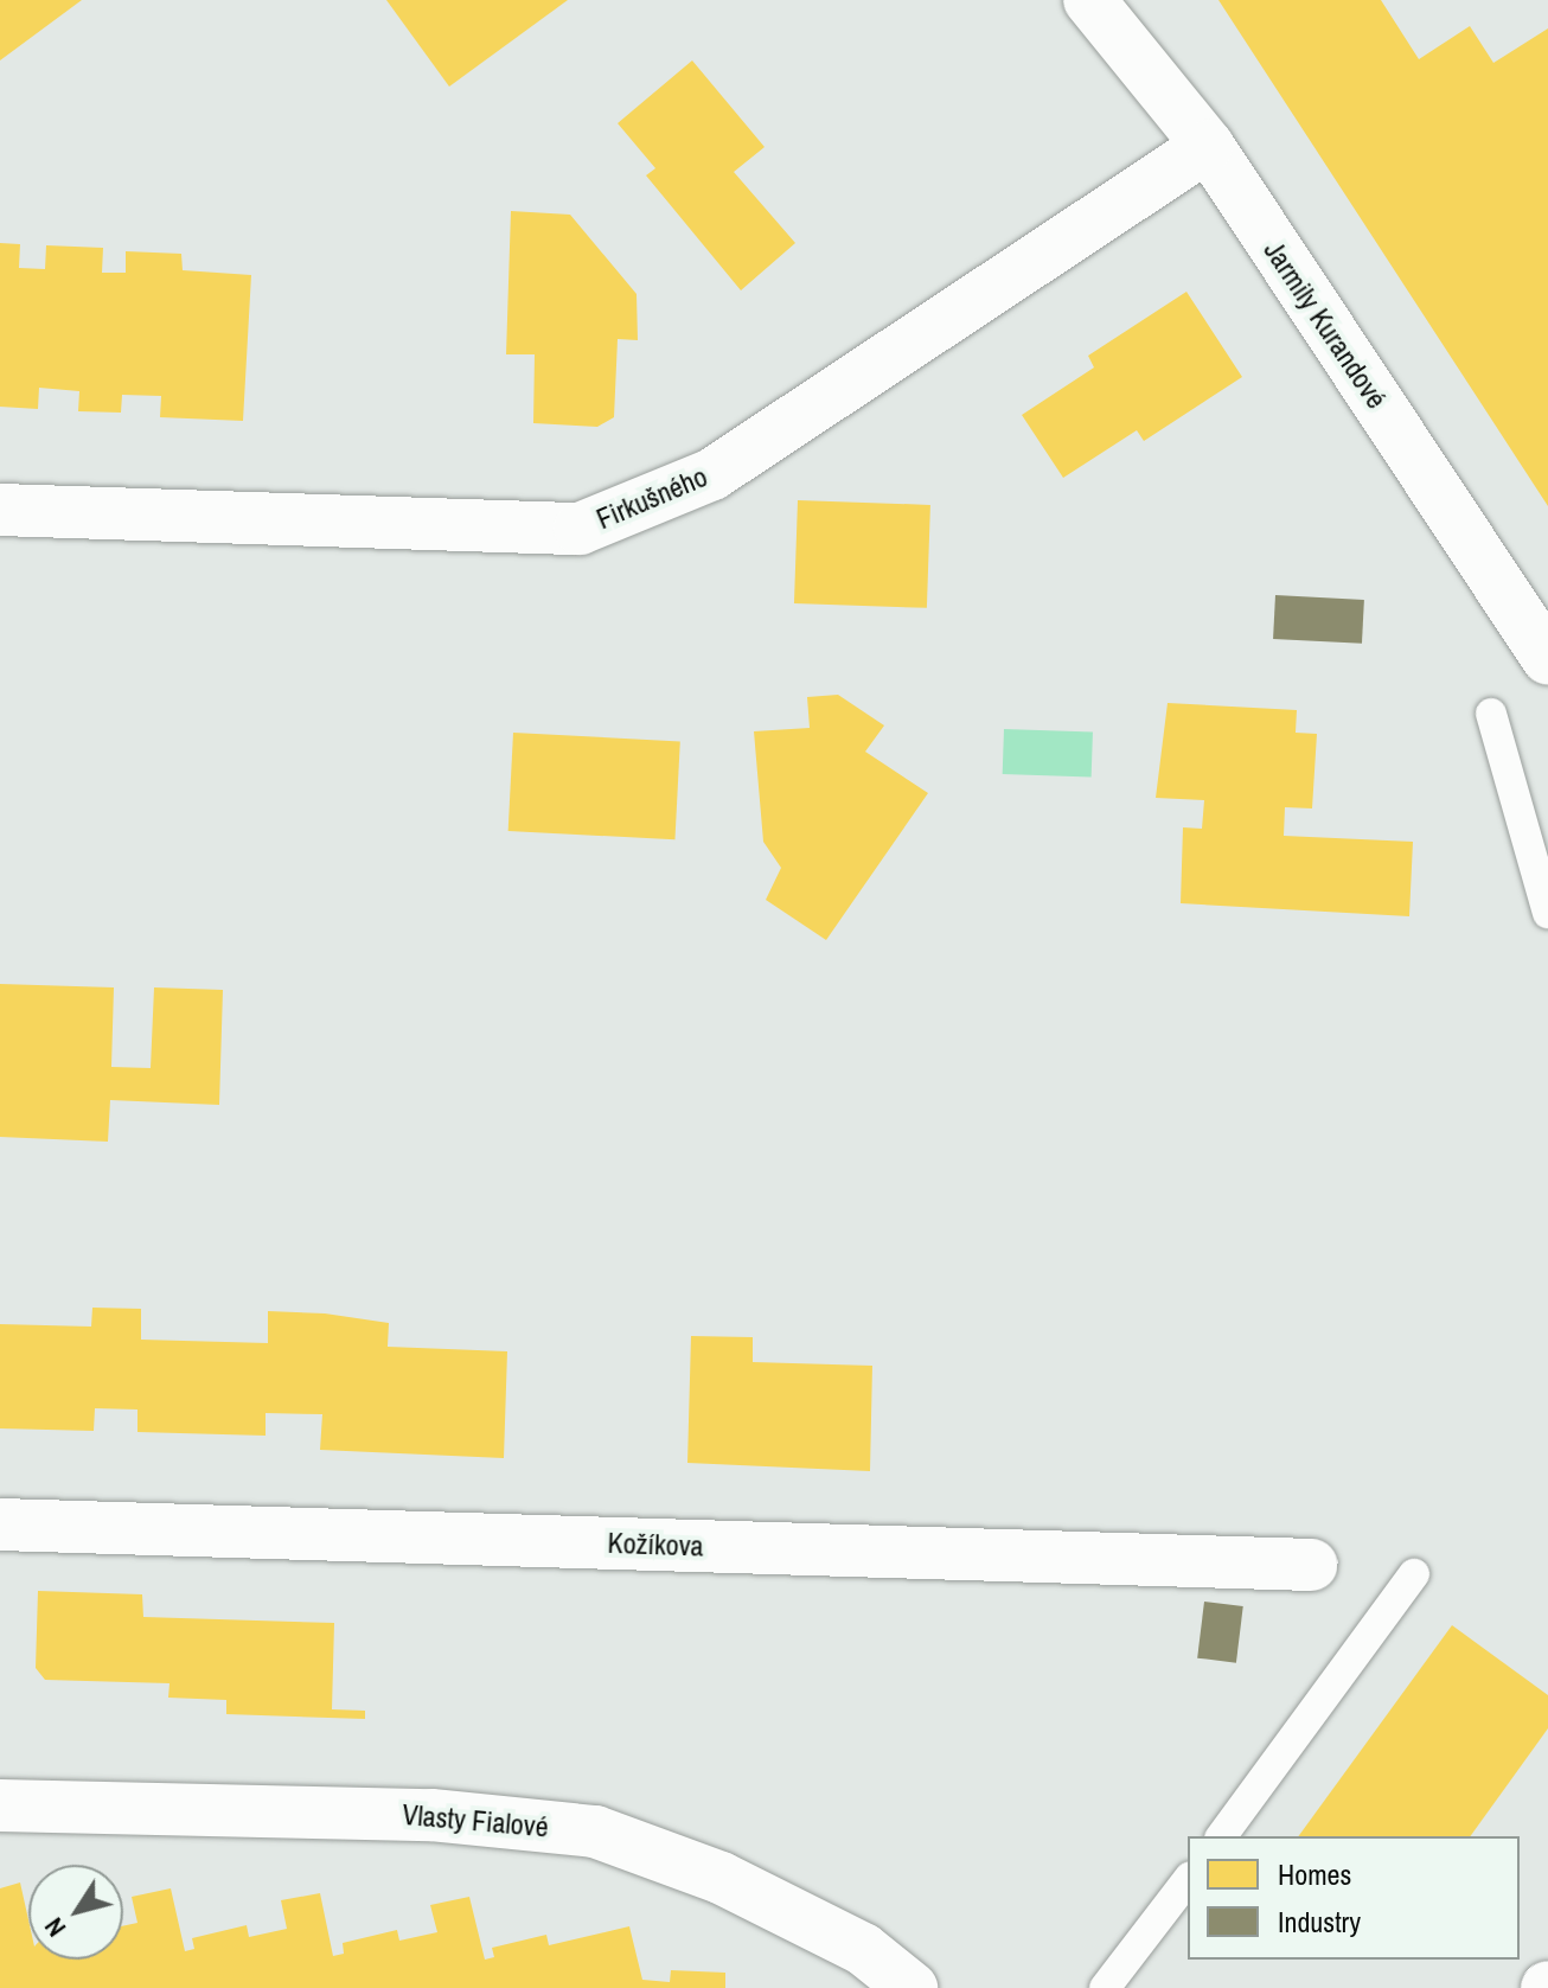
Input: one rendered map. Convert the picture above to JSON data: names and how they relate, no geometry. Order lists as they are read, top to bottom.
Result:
{
  "streets": {
    "street": [
      "Jarmily Kurandové",
      "Firkušného",
      "Kožíkova",
      "Vlasty Fialové"
    ]
  },
  "crossings": [
    ["Jarmily Kurandové", "Firkušného"]
  ],
  "legend": ["Homes", "Industry"],
  "north": "bottom left"
}
